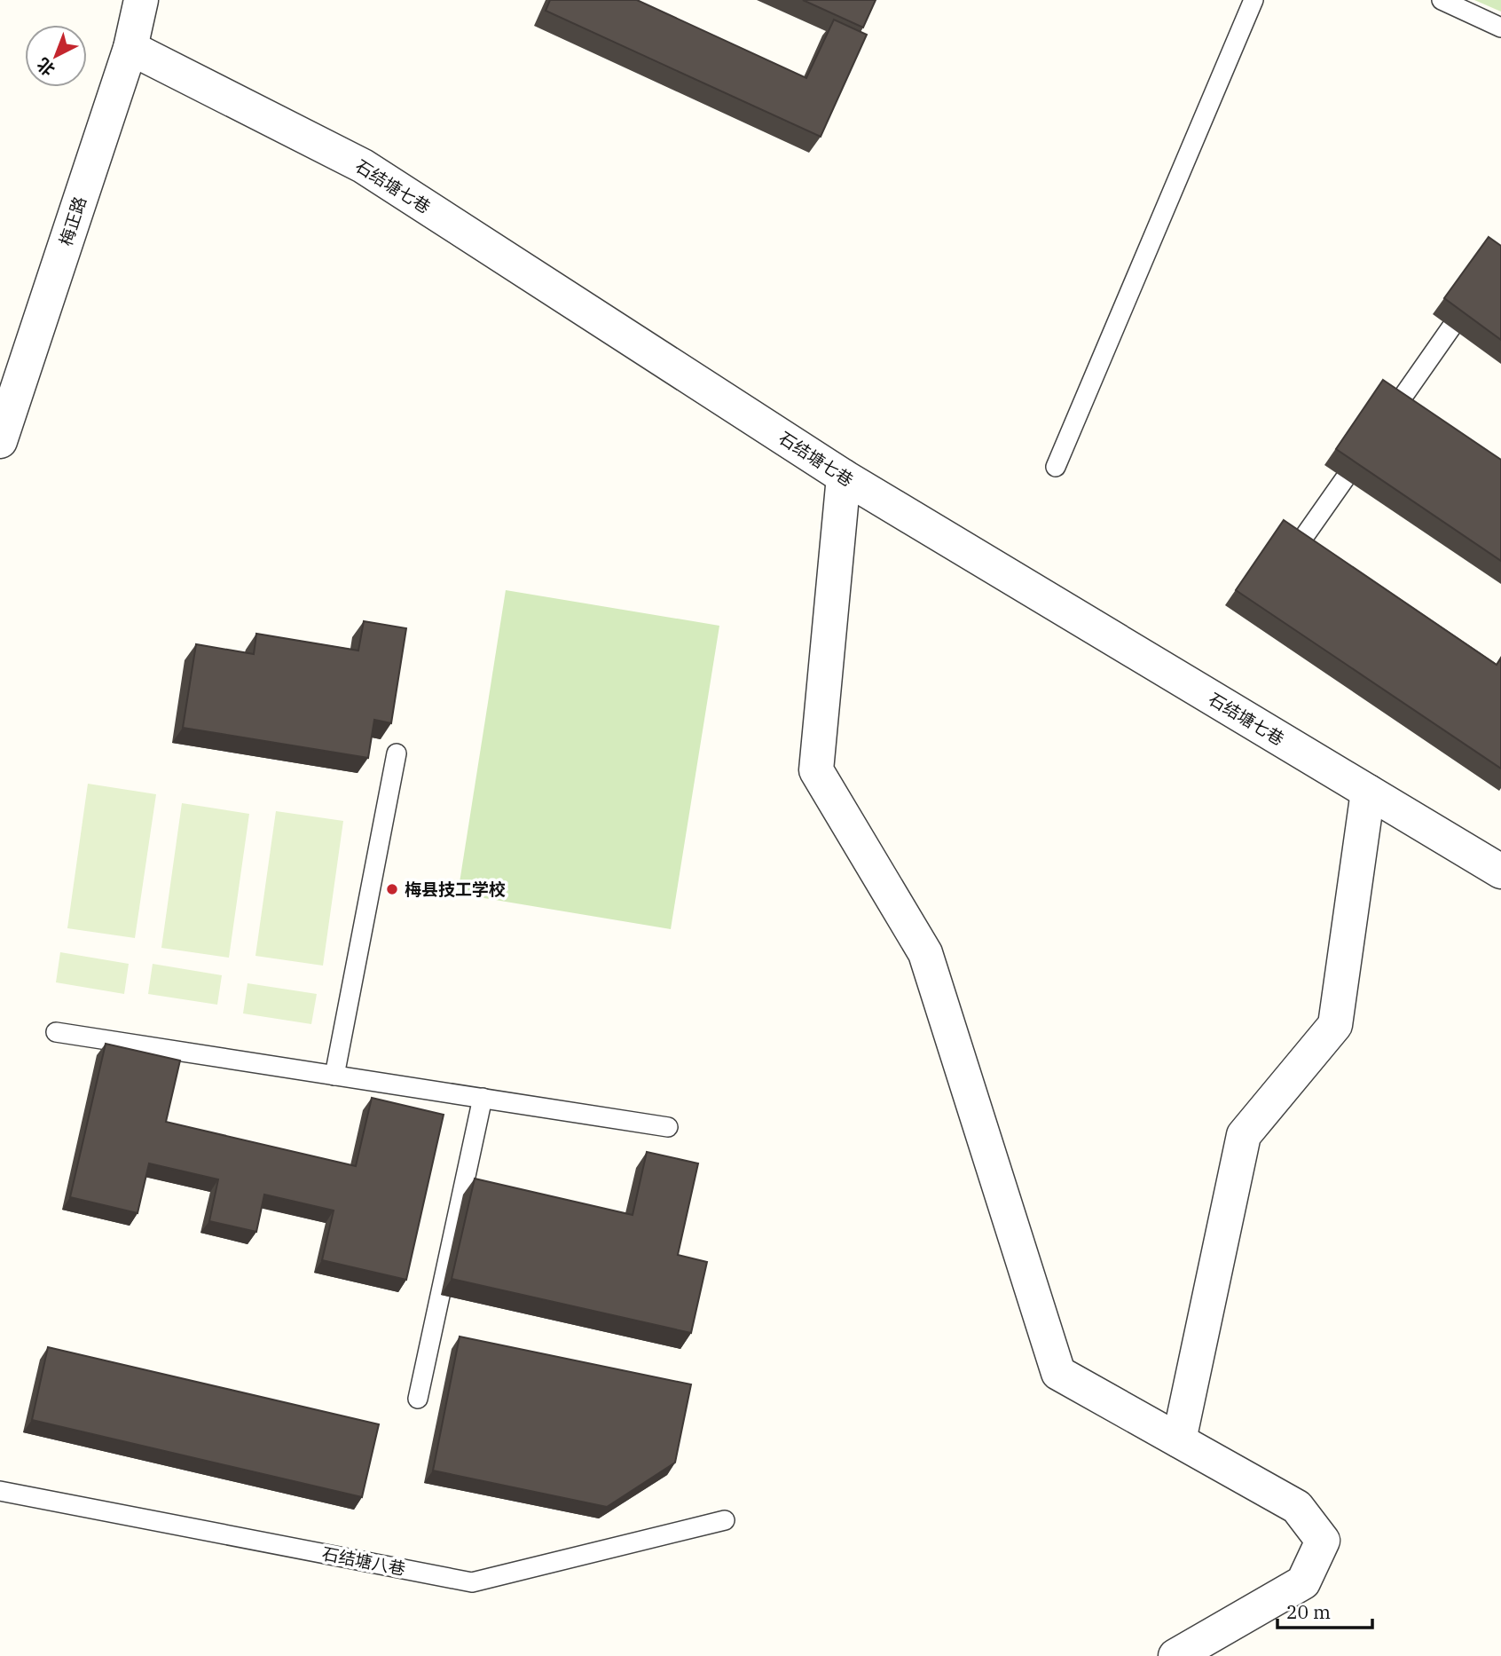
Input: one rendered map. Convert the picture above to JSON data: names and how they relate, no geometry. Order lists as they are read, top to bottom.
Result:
{
  "streets": {
    "street": ["石结塘七巷", "梅正路"],
    "lane": ["石结塘八巷"]
  },
  "crossings": [
    ["石结塘七巷", "梅正路"]
  ],
  "places": ["梅县技工学校"],
  "scale_bar": "20 m",
  "north": "bottom left"
}
